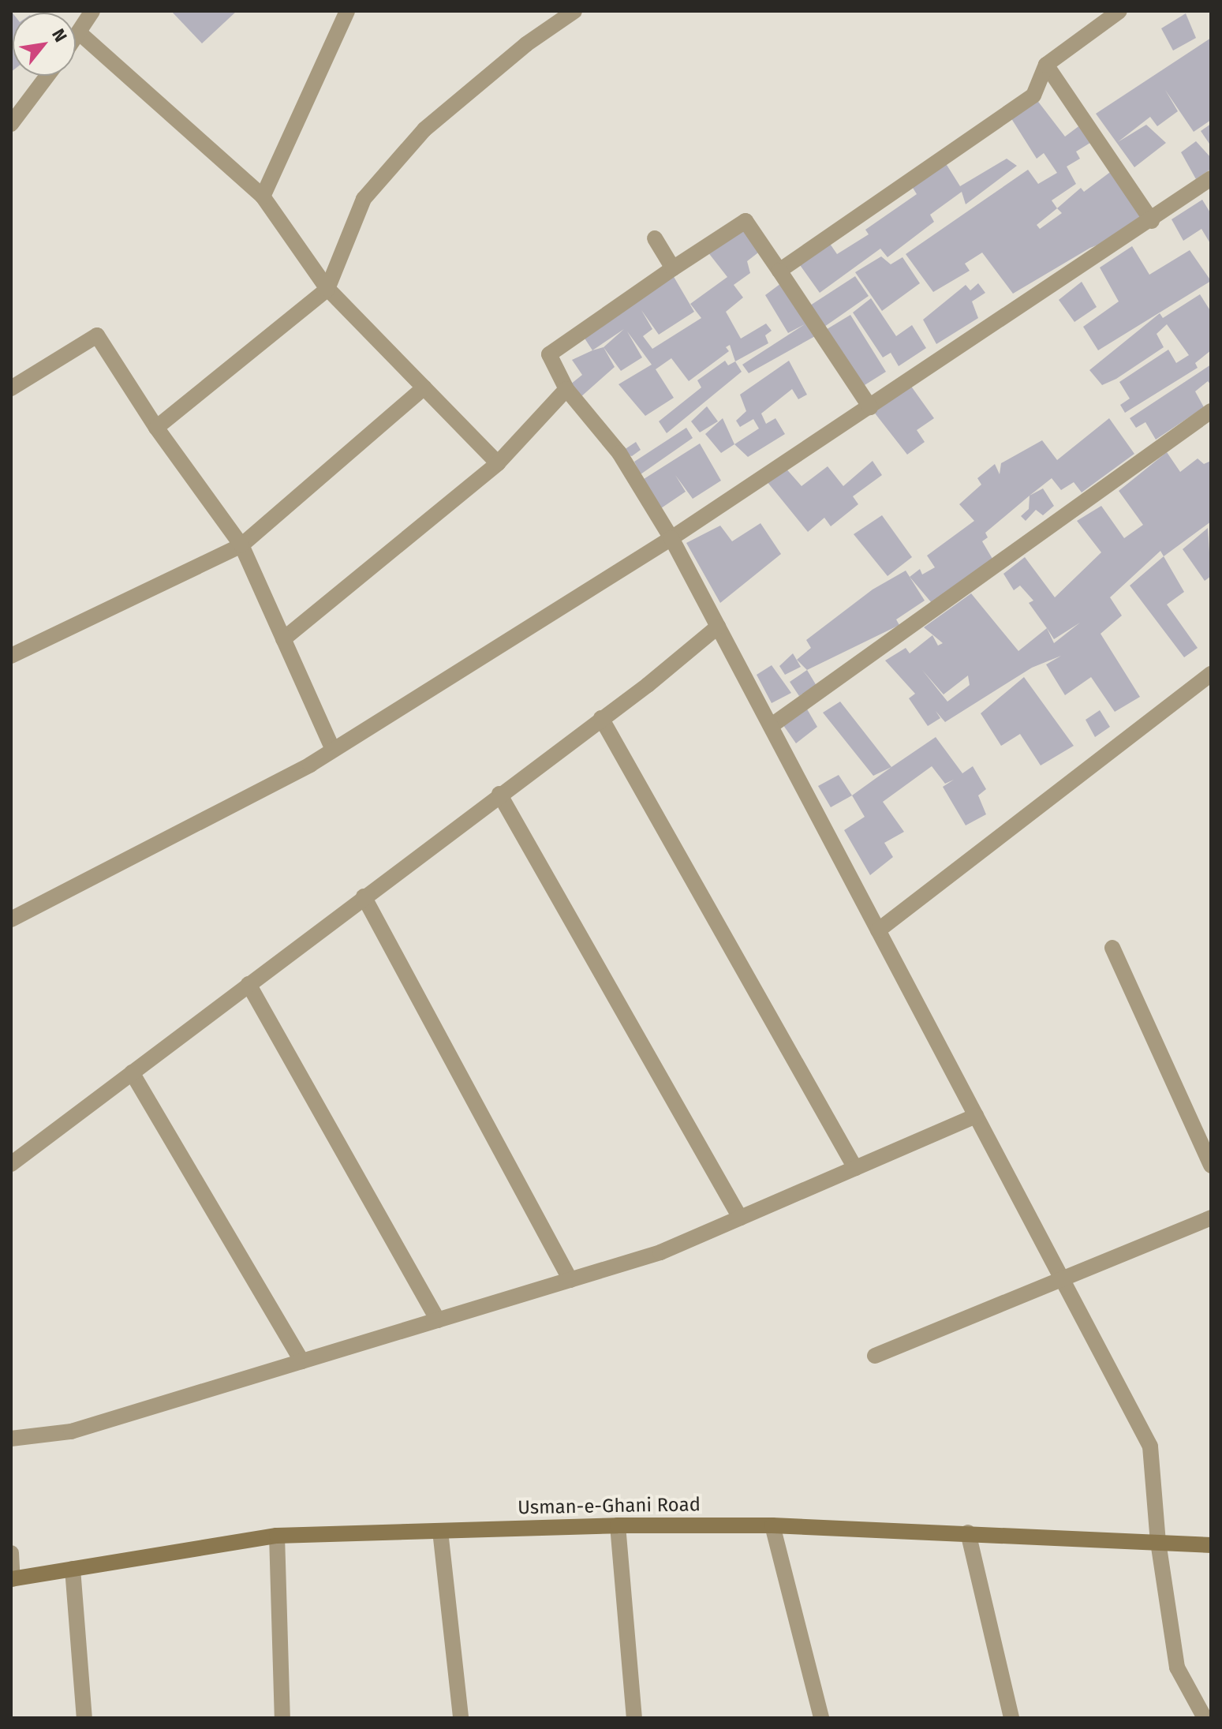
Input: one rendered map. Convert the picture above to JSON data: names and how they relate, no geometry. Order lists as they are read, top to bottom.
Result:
{
  "streets": {
    "main road": ["Usman-e-Ghani Road"]
  },
  "north": "top right"
}
